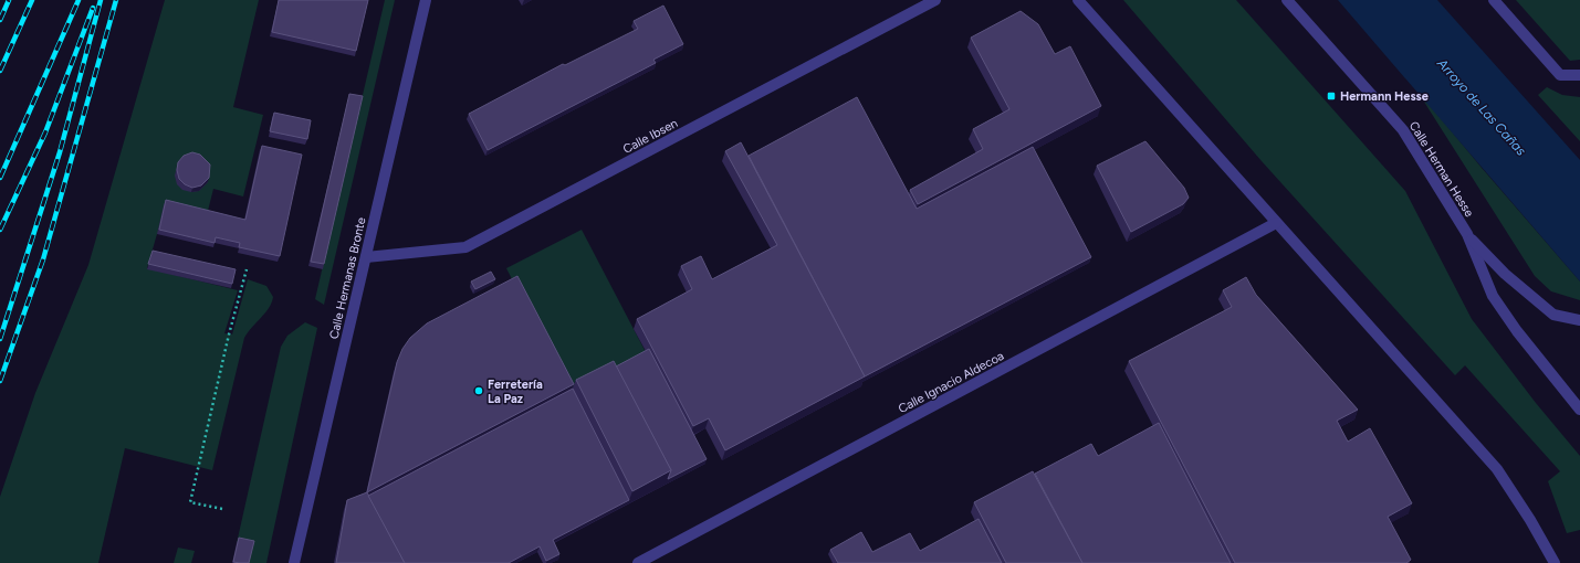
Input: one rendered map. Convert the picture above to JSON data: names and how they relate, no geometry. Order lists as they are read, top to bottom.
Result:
{
  "streets": {
    "street": [
      "Calle Ibsen",
      "Calle Herman Hesse",
      "Calle Hermanas Bronte",
      "Calle Ignacio Aldecoa"
    ]
  },
  "crossings": [
    ["Calle Ibsen", "Calle Hermanas Bronte"]
  ],
  "water": ["Arroyo de Las Cañas"],
  "places": {
    "transit": ["Hermann Hesse"],
    "other": ["Ferretería La Paz"]
  }
}
